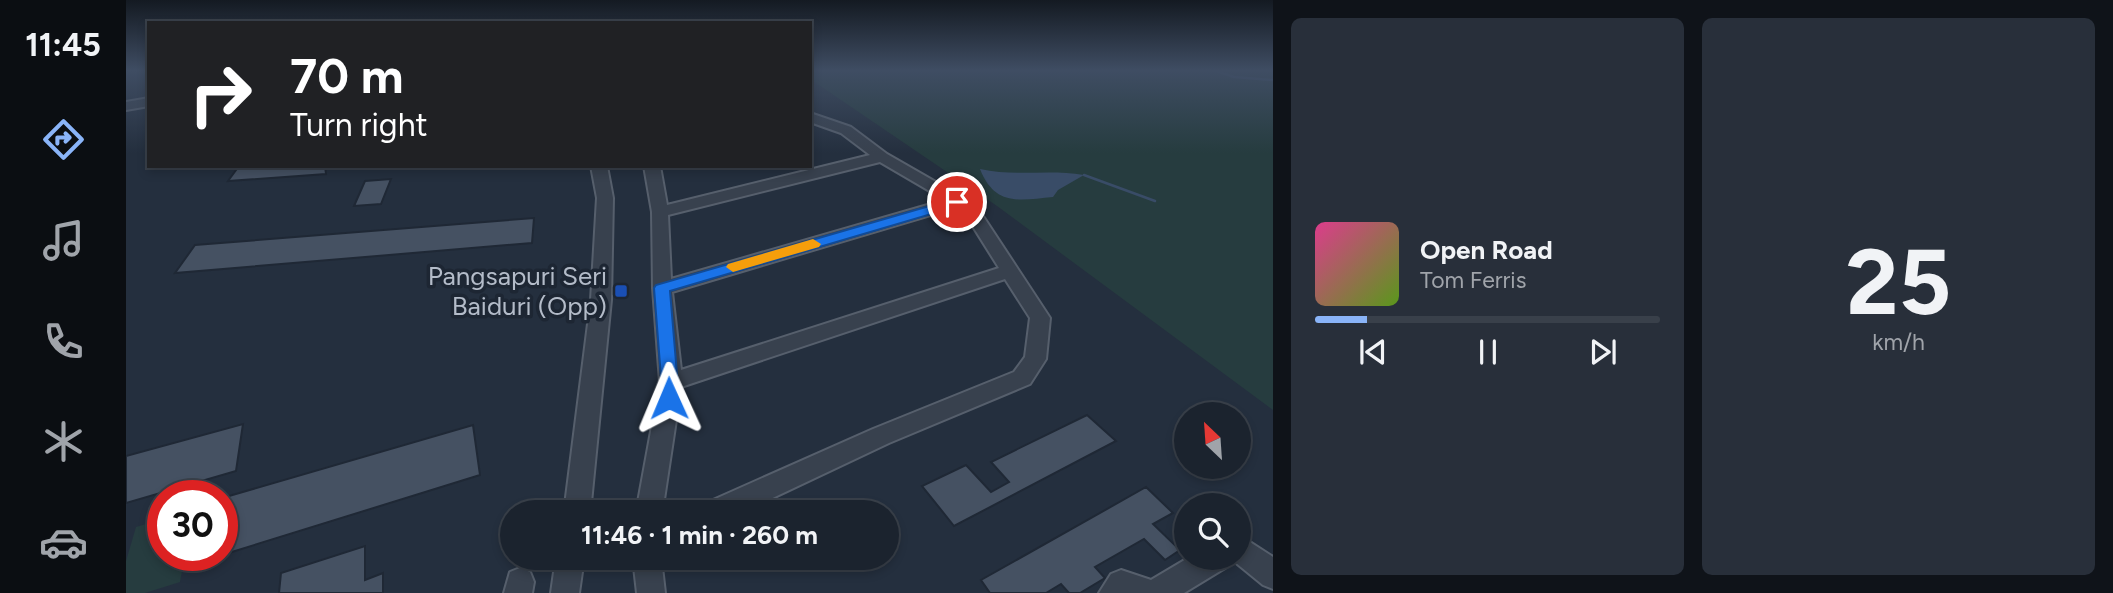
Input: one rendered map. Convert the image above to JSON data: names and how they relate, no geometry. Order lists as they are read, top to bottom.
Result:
{
  "places": {
    "transit": ["Pangsapuri Seri Baiduri (Opp)"]
  },
  "north": "top left",
  "page": {
    "tabs": "11:45",
    "tile": ["25", "km/h"],
    "turn": ["70 m", "Turn right"],
    "song": ["Open Road", "Tom Ferris"],
    "limit": "30",
    "trip": "11:46 · 1 min · 260 m"
  }
}
